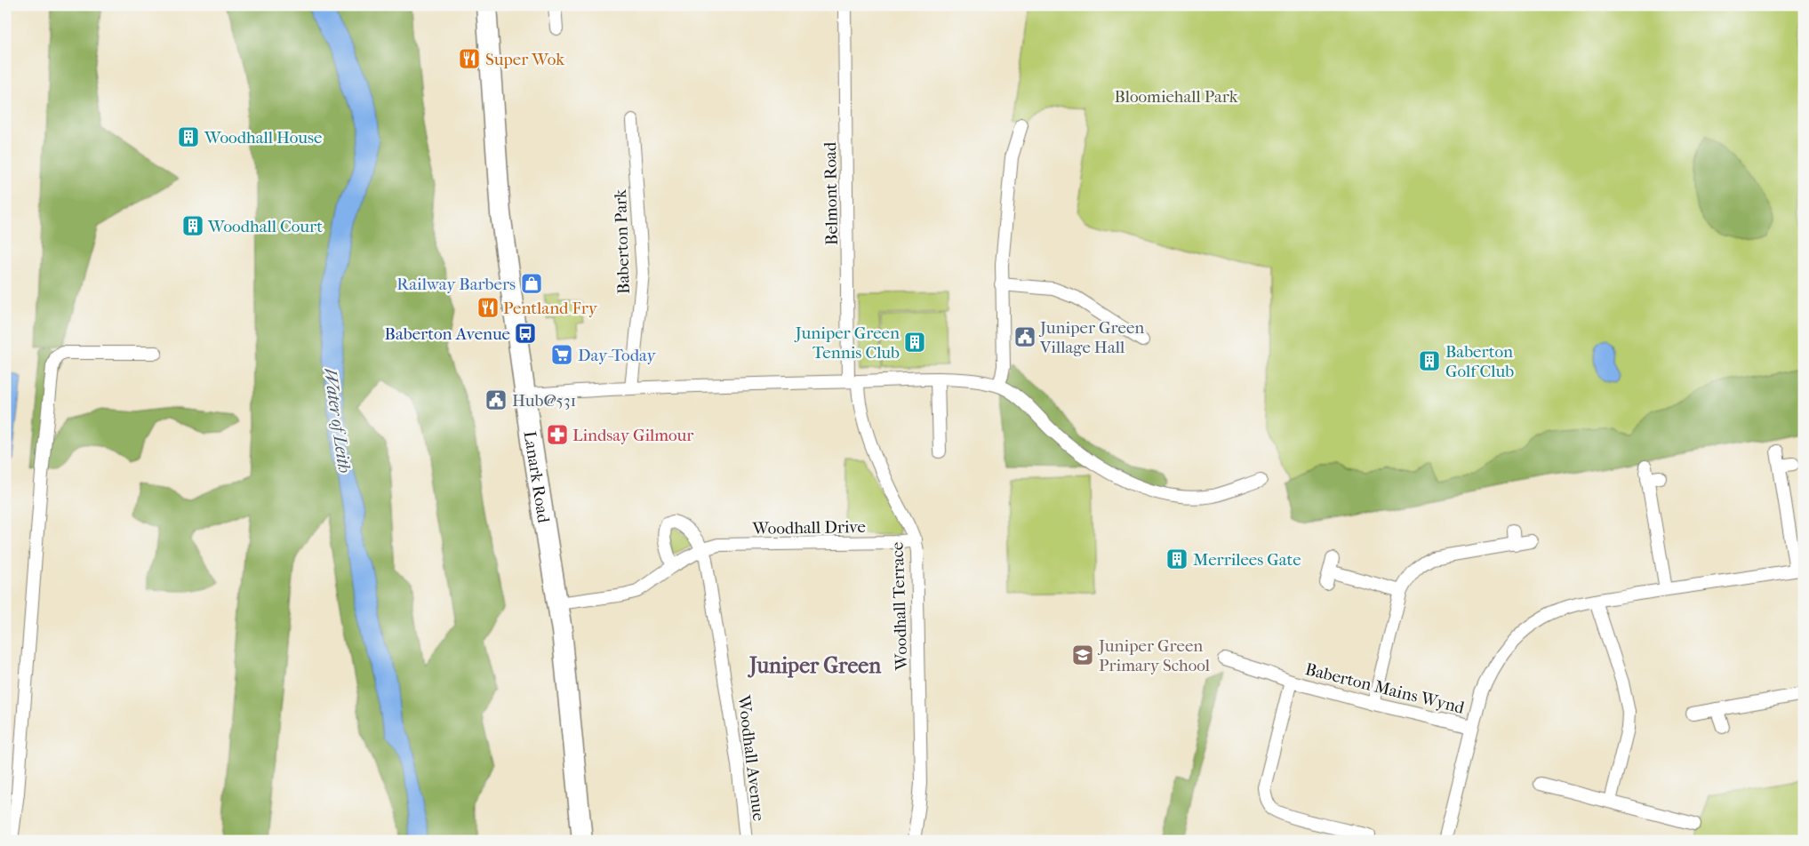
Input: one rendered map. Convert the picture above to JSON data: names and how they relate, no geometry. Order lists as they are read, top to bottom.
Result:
{
  "streets": {
    "main road": ["Lanark Road"],
    "street": [
      "Belmont Road",
      "Baberton Park",
      "Woodhall Drive",
      "Woodhall Terrace",
      "Baberton Mains Wynd",
      "Woodhall Avenue"
    ]
  },
  "crossings": [
    ["Belmont Road", "Woodhall Terrace"],
    ["Lanark Road", "Woodhall Drive"],
    ["Woodhall Drive", "Woodhall Terrace"],
    ["Woodhall Drive", "Woodhall Avenue"]
  ],
  "districts": ["Juniper Green"],
  "water": ["Water of Leith"],
  "parks": ["Bloomiehall Park"],
  "places": {
    "restaurant": ["Super Wok", "Pentland Fry"],
    "building": [
      "Woodhall House",
      "Woodhall Court",
      "Juniper Green Tennis Club",
      "Baberton Golf Club",
      "Merrilees Gate"
    ],
    "shop": ["Railway Barbers"],
    "bus stop": ["Baberton Avenue"],
    "public building": ["Juniper Green Village Hall", "Hub@531"],
    "supermarket": ["Day-Today"],
    "pharmacy": ["Lindsay Gilmour"],
    "school or university": ["Juniper Green Primary School"]
  }
}
